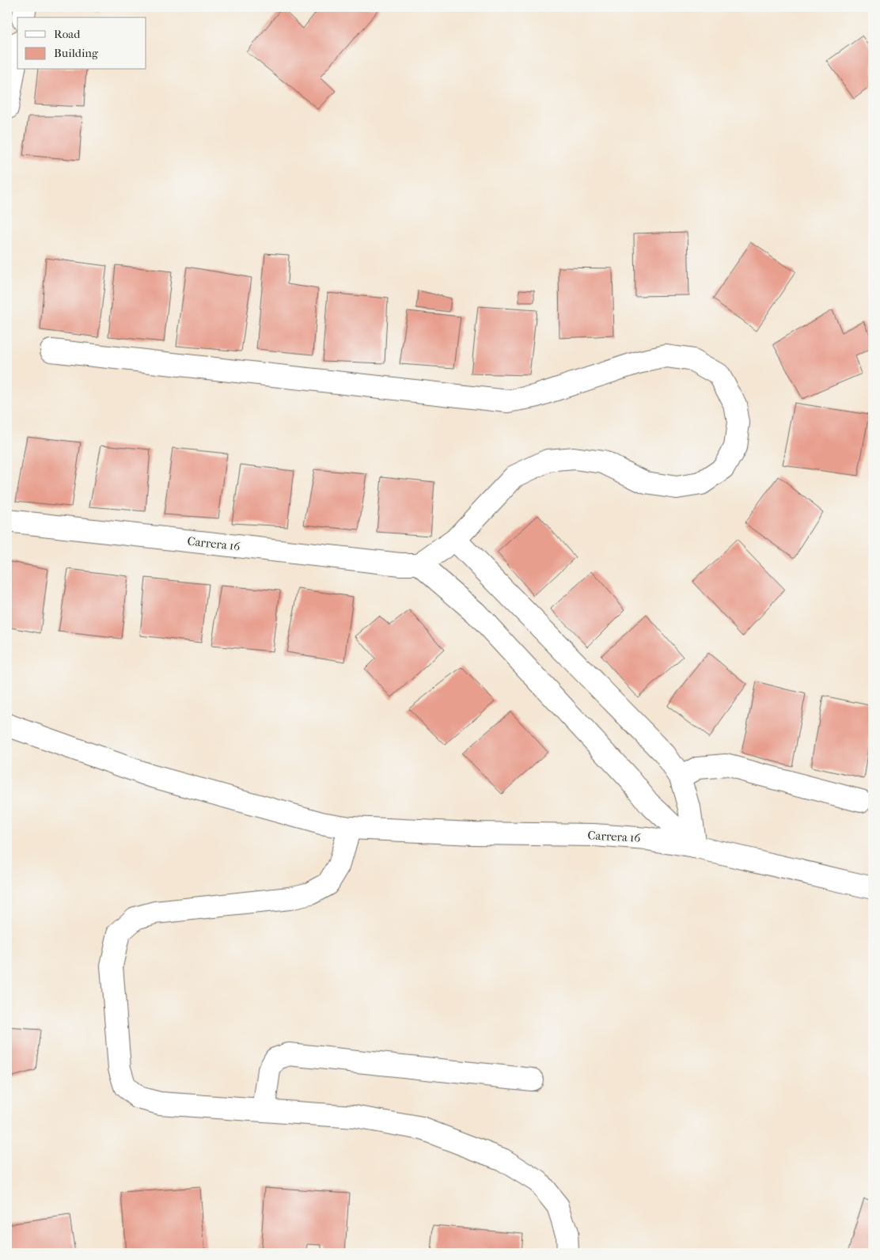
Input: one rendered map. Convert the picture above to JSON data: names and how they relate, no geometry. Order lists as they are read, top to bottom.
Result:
{
  "streets": {
    "street": ["Carrera 16"]
  },
  "legend": ["Road", "Building"]
}
